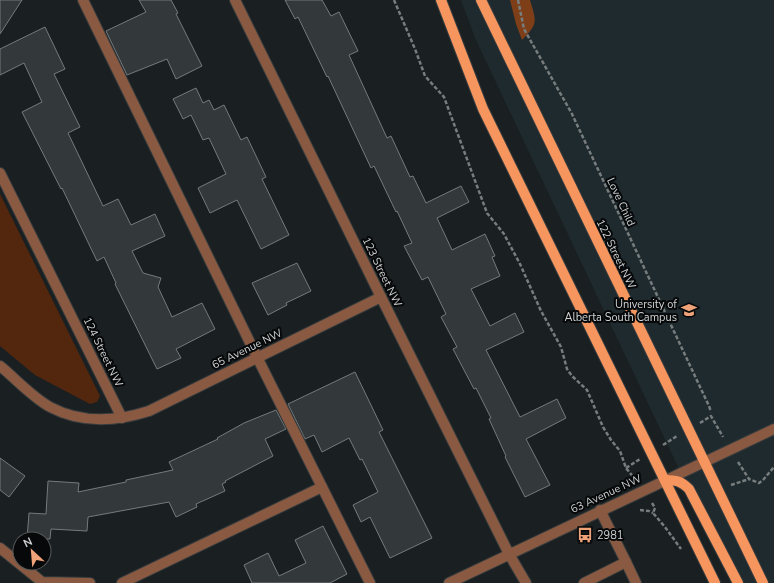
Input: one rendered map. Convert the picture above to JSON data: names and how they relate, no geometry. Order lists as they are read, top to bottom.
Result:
{
  "streets": {
    "main road": ["122 Street NW"],
    "street": [
      "123 Street NW",
      "65 Avenue NW",
      "124 Street NW",
      "63 Avenue NW"
    ],
    "path": ["Love Child"]
  },
  "crossings": [
    ["Love Child", "122 Street NW"],
    ["122 Street NW", "63 Avenue NW"],
    ["123 Street NW", "65 Avenue NW"],
    ["123 Street NW", "63 Avenue NW"],
    ["65 Avenue NW", "124 Street NW"]
  ],
  "places": {
    "school or university": ["University of Alberta South Campus"],
    "bus stop": ["2981"]
  },
  "north": "top left"
}
